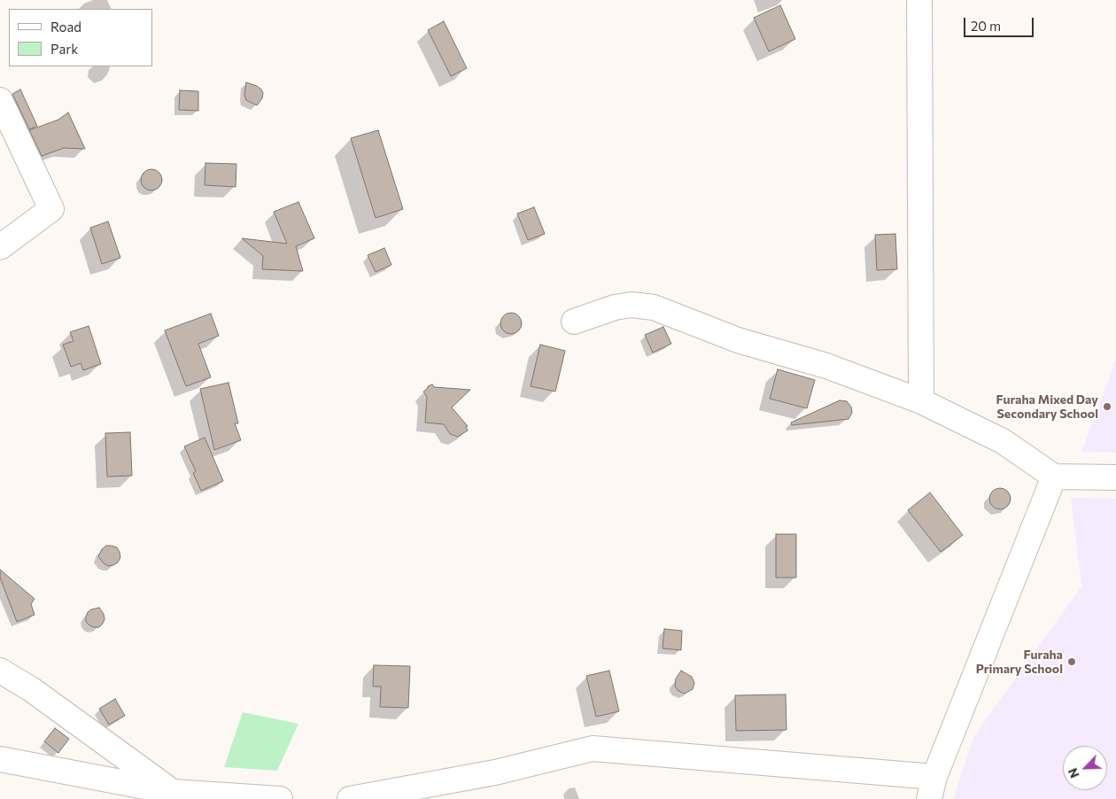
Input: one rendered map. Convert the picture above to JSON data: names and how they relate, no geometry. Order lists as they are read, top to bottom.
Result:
{
  "places": ["Furaha Mixed Day Secondary School", "Furaha Primary School"],
  "legend": ["Road", "Park"],
  "scale_bar": "20 m",
  "north": "bottom left"
}
